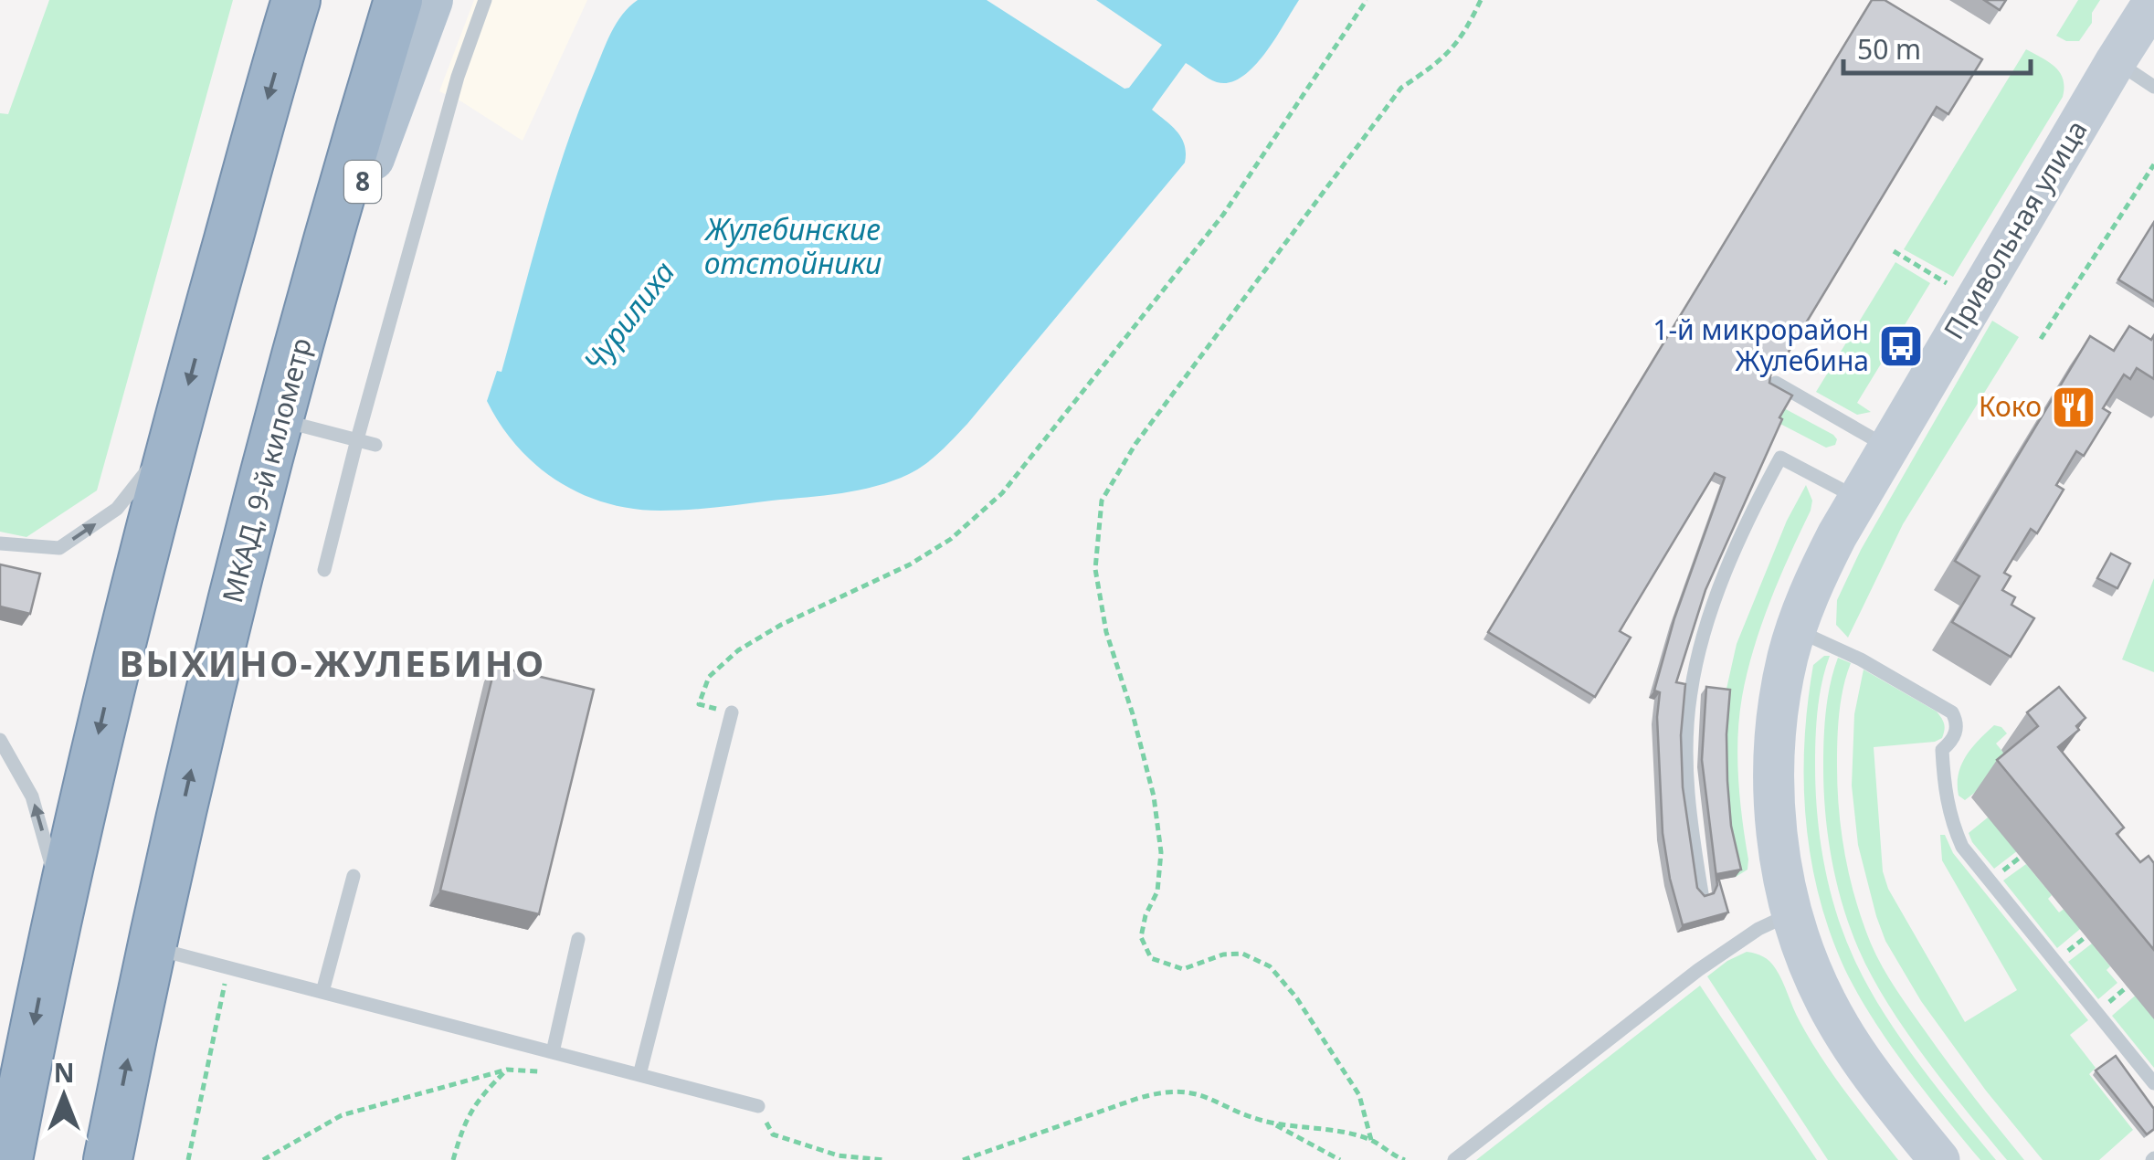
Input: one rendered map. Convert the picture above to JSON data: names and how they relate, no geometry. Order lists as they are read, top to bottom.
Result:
{
  "streets": {
    "highway": ["МКАД, 9-й километр"],
    "main road": ["8", "Привольная улица"]
  },
  "crossings": [
    ["8", "МКАД, 9-й километр"]
  ],
  "districts": ["ВЫХИНО-ЖУЛЕБИНО"],
  "water": ["Жулебинские отстойники", "Чурилиха"],
  "places": {
    "bus stop": ["1-й микрорайон Жулебина"],
    "restaurant": ["Коко"]
  },
  "scale_bar": "50 m",
  "north": "top"
}
